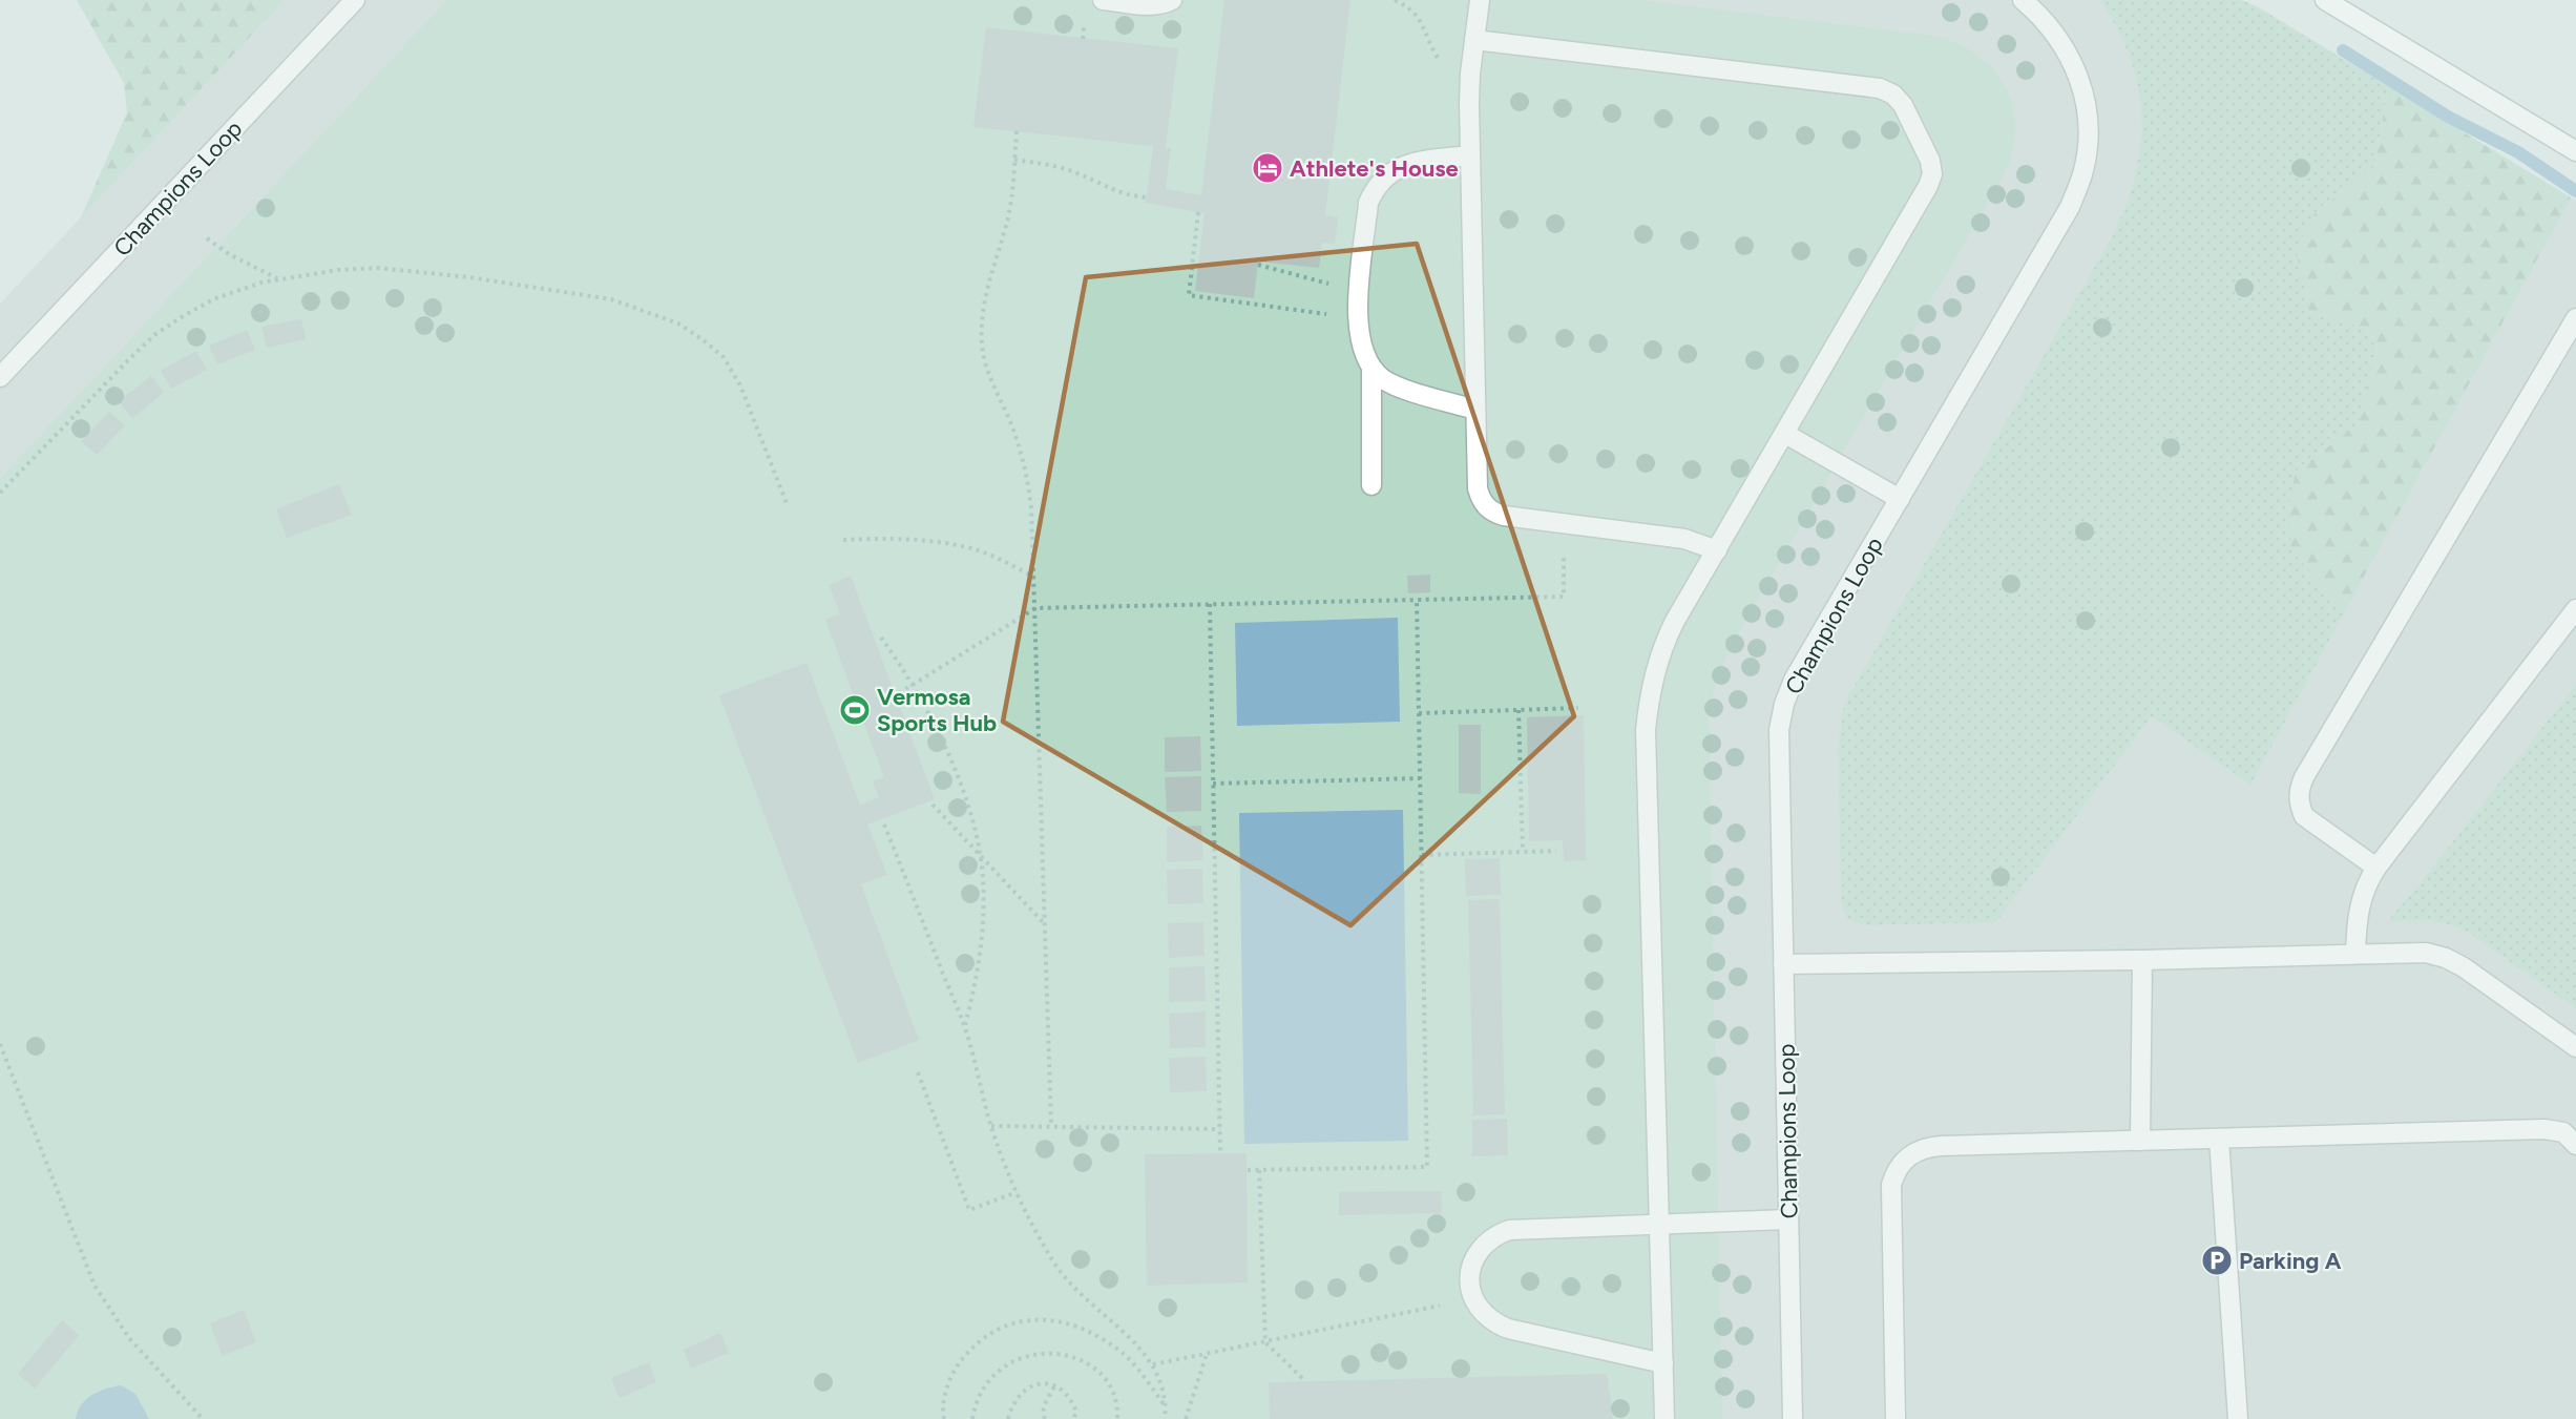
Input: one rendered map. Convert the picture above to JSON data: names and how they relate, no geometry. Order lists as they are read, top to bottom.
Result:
{
  "streets": {
    "street": ["Champions Loop"]
  },
  "places": {
    "hotel": ["Athlete's House"],
    "sports": ["Vermosa Sports Hub"],
    "parking": ["Parking A"]
  }
}
